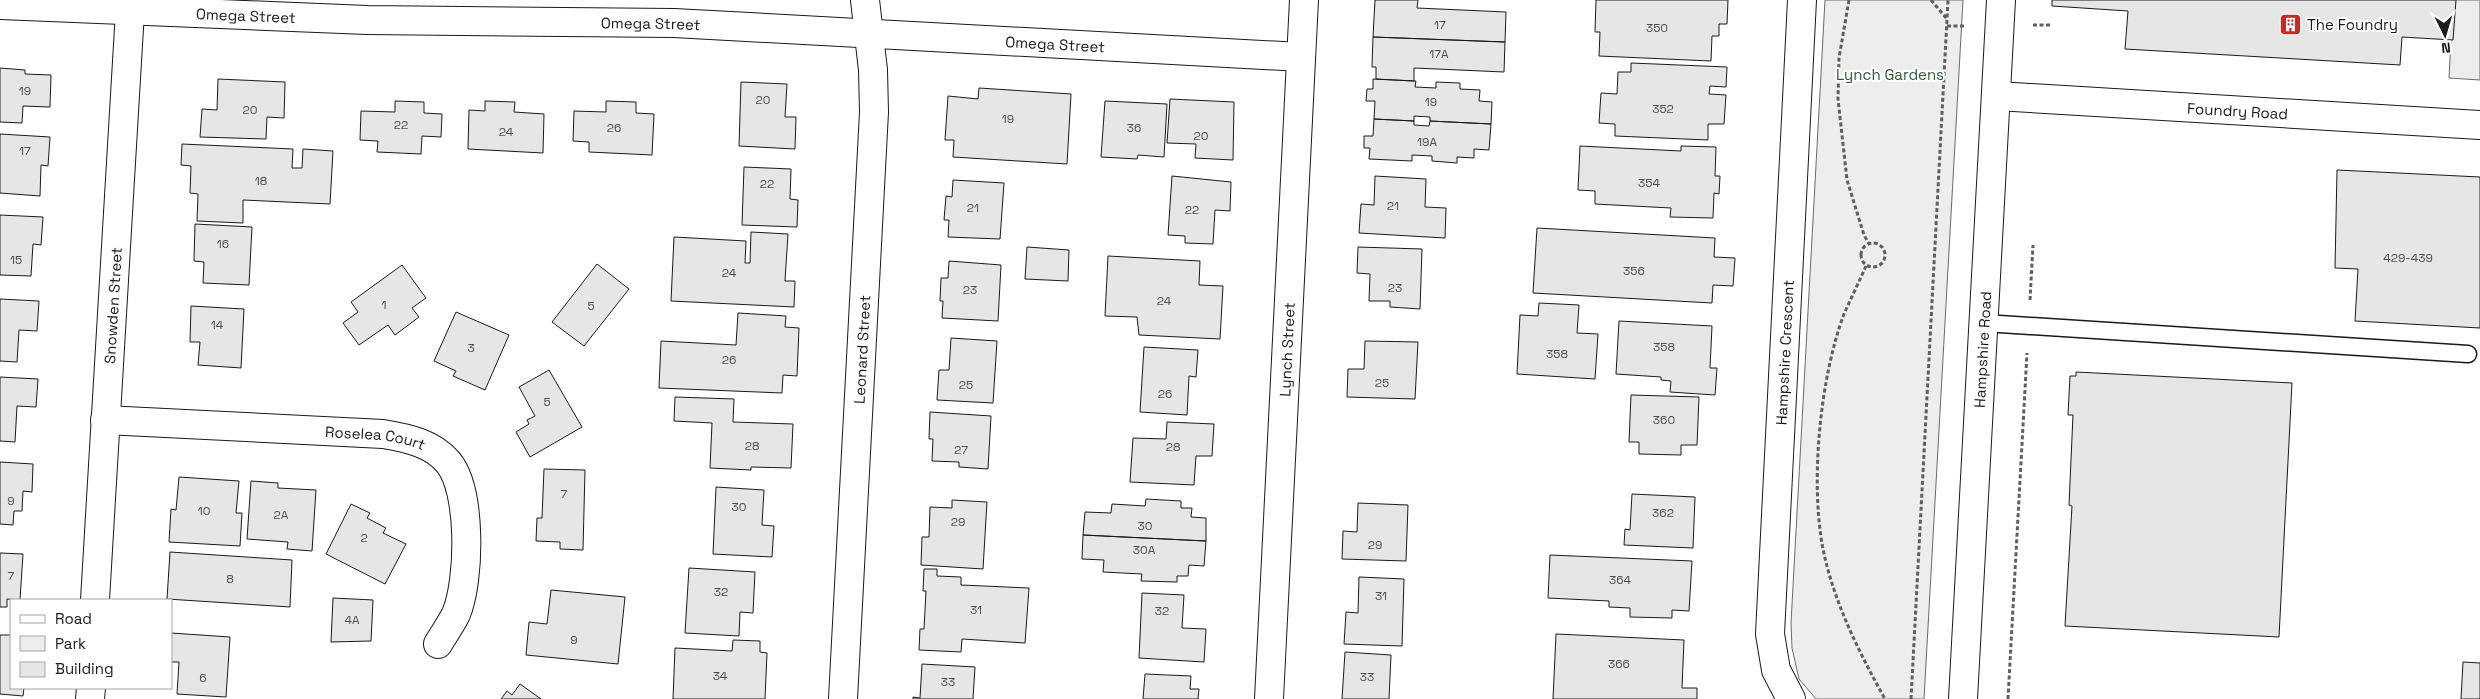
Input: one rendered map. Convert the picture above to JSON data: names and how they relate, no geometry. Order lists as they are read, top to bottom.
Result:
{
  "streets": {
    "street": [
      "Omega Street",
      "Foundry Road",
      "Snowden Street",
      "Leonard Street",
      "Lynch Street",
      "Hampshire Road",
      "Hampshire Crescent",
      "Roselea Court"
    ]
  },
  "crossings": [
    ["Omega Street", "Snowden Street"],
    ["Omega Street", "Leonard Street"],
    ["Omega Street", "Lynch Street"],
    ["Foundry Road", "Hampshire Road"],
    ["Snowden Street", "Roselea Court"]
  ],
  "parks": ["Lynch Gardens"],
  "places": {
    "building": ["The Foundry"]
  },
  "house_numbers": [
    "17",
    "350",
    "17A",
    "19",
    "20",
    "19",
    "352",
    "20",
    "19",
    "22",
    "26",
    "36",
    "24",
    "20",
    "19A",
    "17",
    "18",
    "354",
    "22",
    "21",
    "21",
    "22",
    "16",
    "429-439",
    "15",
    "356",
    "24",
    "23",
    "23",
    "24",
    "1",
    "5",
    "14",
    "358",
    "3",
    "358",
    "26",
    "25",
    "25",
    "26",
    "5",
    "360",
    "28",
    "28",
    "27",
    "7",
    "9",
    "30",
    "10",
    "362",
    "2A",
    "29",
    "30",
    "2",
    "29",
    "30A",
    "7",
    "8",
    "364",
    "32",
    "31",
    "31",
    "32",
    "4A",
    "9",
    "366",
    "34",
    "33",
    "6",
    "33"
  ],
  "legend": ["Road", "Park", "Building"],
  "north": "bottom"
}
